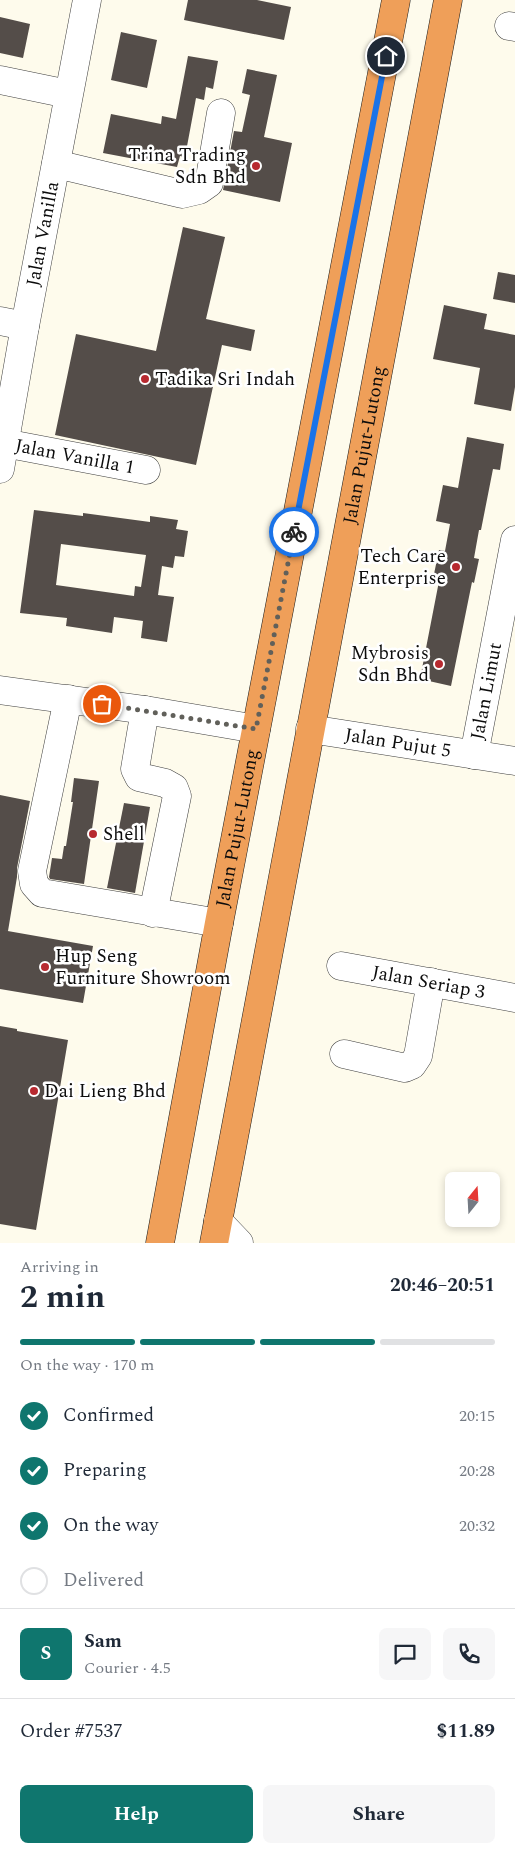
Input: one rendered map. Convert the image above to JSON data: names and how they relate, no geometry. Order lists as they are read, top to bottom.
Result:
{
  "streets": {
    "highway": ["Jalan Pujut-Lutong"],
    "street": [
      "Jalan Vanilla",
      "Jalan Vanilla 1",
      "Jalan Limut",
      "Jalan Pujut 5",
      "Jalan Seriap 3"
    ]
  },
  "crossings": [
    ["Jalan Vanilla", "Jalan Vanilla 1"],
    ["Jalan Pujut-Lutong", "Jalan Pujut 5"],
    ["Jalan Limut", "Jalan Pujut 5"]
  ],
  "places": [
    "Trina Trading Sdn Bhd",
    "Tadika Sri Indah",
    "Tech Care Enterprise",
    "Mybrosis Sdn Bhd",
    "Shell",
    "Hup Seng Furniture Showroom",
    "Dai Lieng Bhd"
  ],
  "north": "top",
  "page": {
    "heading": ["2 min", "Arriving in", "20:46–20:51"],
    "panel": [
      "Sam",
      "Courier · 4.5",
      "Order #7537",
      "$11.89"
    ],
    "bar": "On the way · 170 m",
    "list": [
      ["Confirmed", "20:15"],
      ["Preparing", "20:28"],
      ["On the way", "20:32"],
      "Delivered"
    ],
    "round": "S",
    "buttons": ["Help", "Share"]
  }
}
